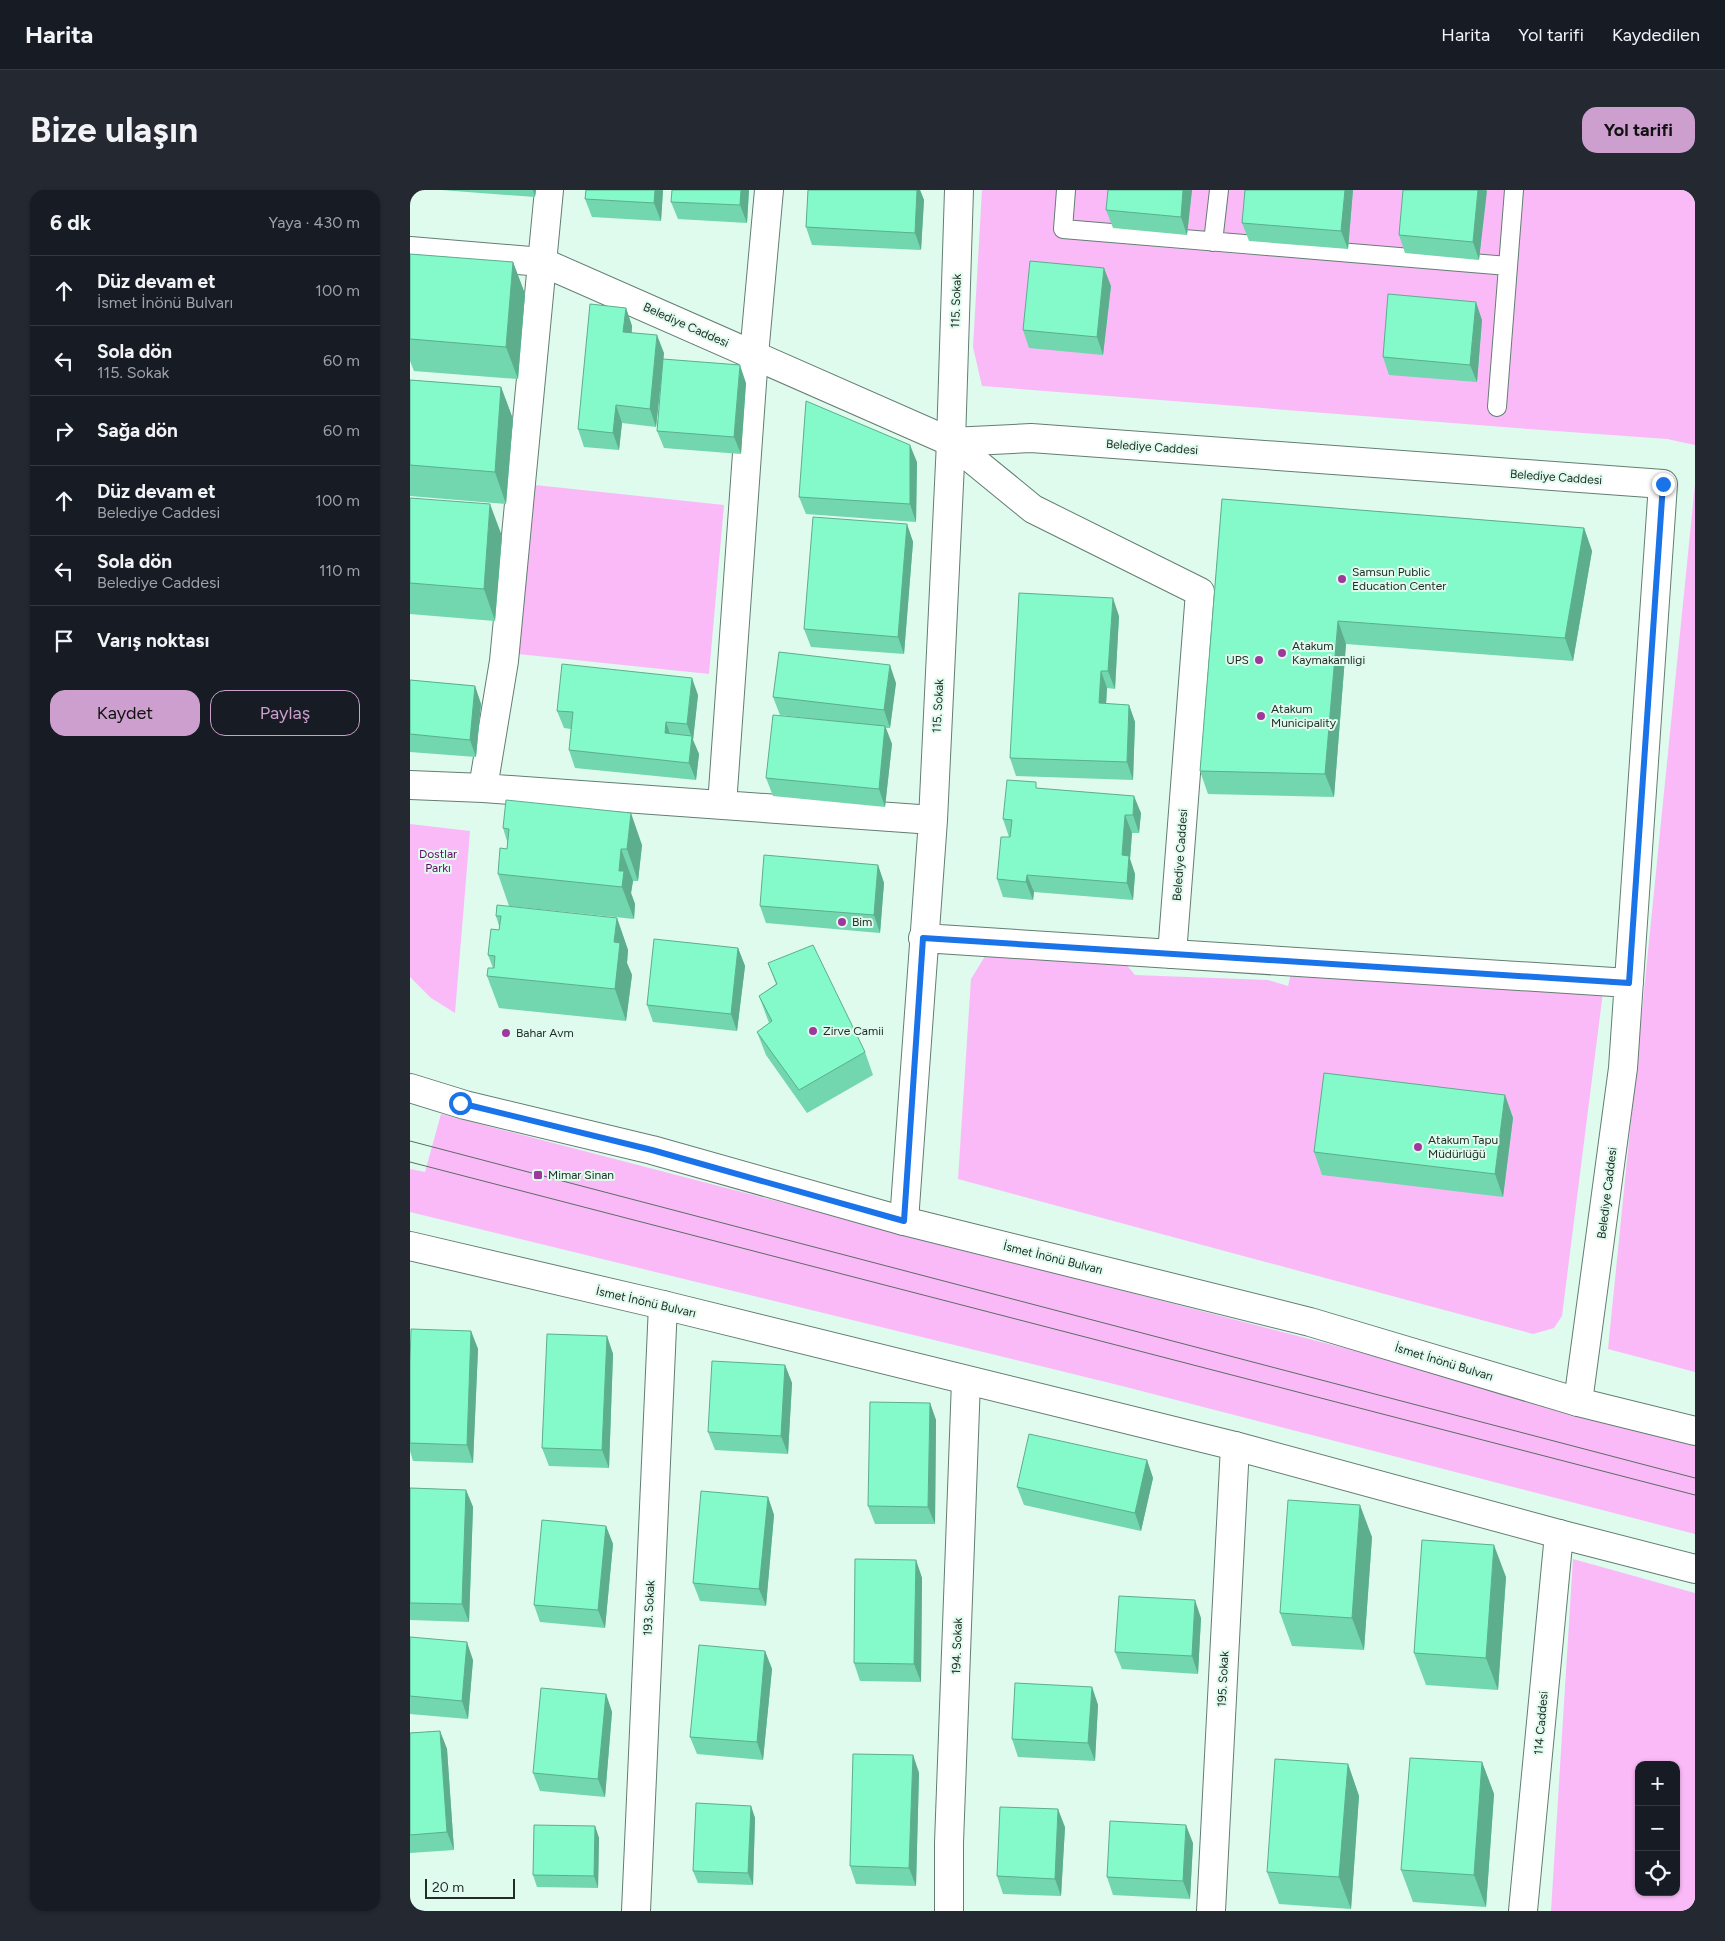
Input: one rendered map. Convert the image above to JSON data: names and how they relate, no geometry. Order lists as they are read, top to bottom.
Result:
{
  "streets": {
    "street": [
      "115. Sokak",
      "Belediye Caddesi",
      "İsmet İnönü Bulvarı",
      "193. Sokak",
      "194. Sokak",
      "195. Sokak",
      "114 Caddesi"
    ]
  },
  "crossings": [
    ["115. Sokak", "Belediye Caddesi"],
    ["115. Sokak", "İsmet İnönü Bulvarı"],
    ["Belediye Caddesi", "İsmet İnönü Bulvarı"],
    ["İsmet İnönü Bulvarı", "193. Sokak"],
    ["İsmet İnönü Bulvarı", "194. Sokak"],
    ["İsmet İnönü Bulvarı", "195. Sokak"],
    ["İsmet İnönü Bulvarı", "114 Caddesi"]
  ],
  "parks": ["Dostlar Parkı"],
  "places": {
    "other": [
      "Samsun Public Education Center",
      "Atakum Kaymakamligi",
      "UPS",
      "Atakum Municipality",
      "Bim",
      "Zirve Camii",
      "Bahar Avm",
      "Atakum Tapu Müdürlüğü"
    ],
    "transit": ["Mimar Sinan"]
  },
  "scale_bar": "20 m",
  "page": {
    "header": "Harita",
    "nav": ["Harita", "Yol tarifi", "Kaydedilen"],
    "buttons": [
      "Yol tarifi",
      ["Kaydet", "Paylaş"]
    ],
    "title": "Bize ulaşın",
    "heading": ["6 dk", "Yaya · 430 m"],
    "list": [
      ["Düz devam et", "İsmet İnönü Bulvarı", "100 m"],
      ["Sola dön", "115. Sokak", "60 m"],
      ["Sağa dön", "60 m"],
      ["Düz devam et", "Belediye Caddesi", "100 m"],
      ["Sola dön", "Belediye Caddesi", "110 m"],
      "Varış noktası"
    ],
    "map_buttons": ["+", "−"],
    "scale": "20 m"
  }
}
